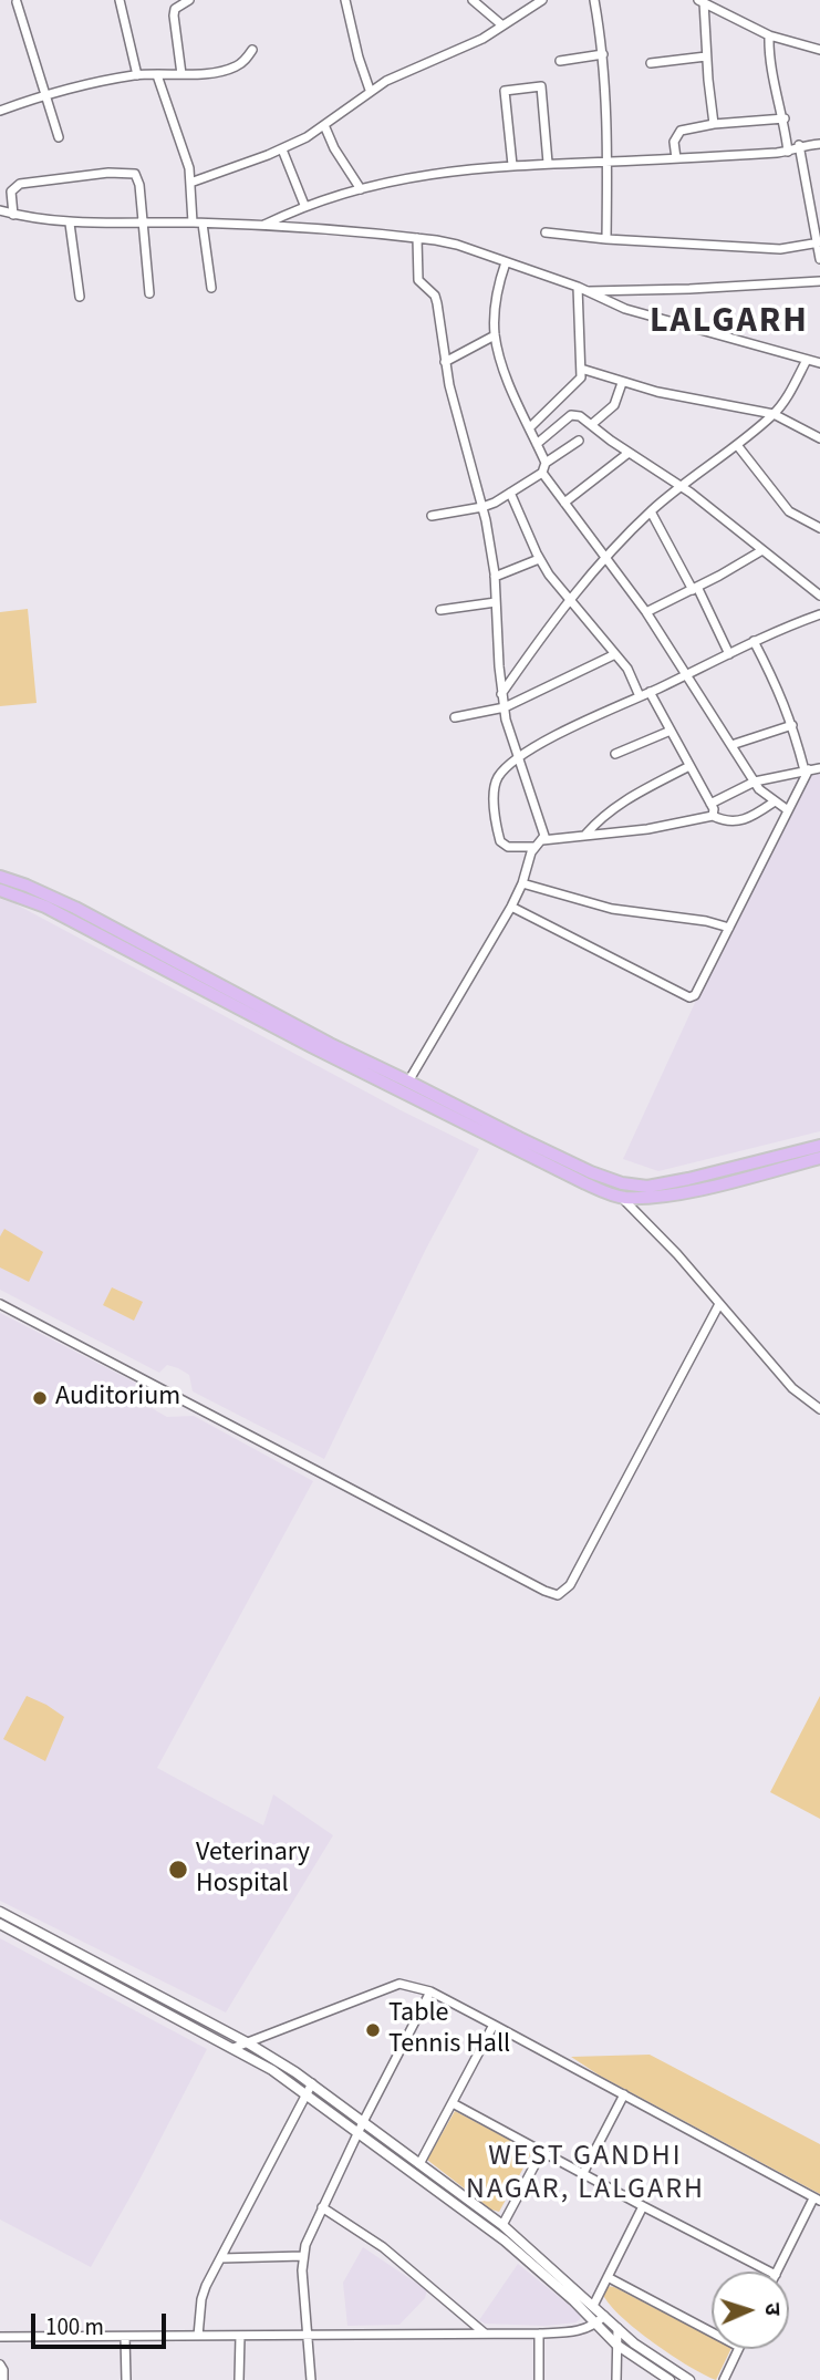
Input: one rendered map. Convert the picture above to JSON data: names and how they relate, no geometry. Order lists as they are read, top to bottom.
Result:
{
  "districts": ["LALGARH", "WEST GANDHI NAGAR, LALGARH"],
  "places": ["Auditorium", "Veterinary Hospital", "Table Tennis Hall"],
  "scale_bar": "100 m",
  "north": "right"
}
